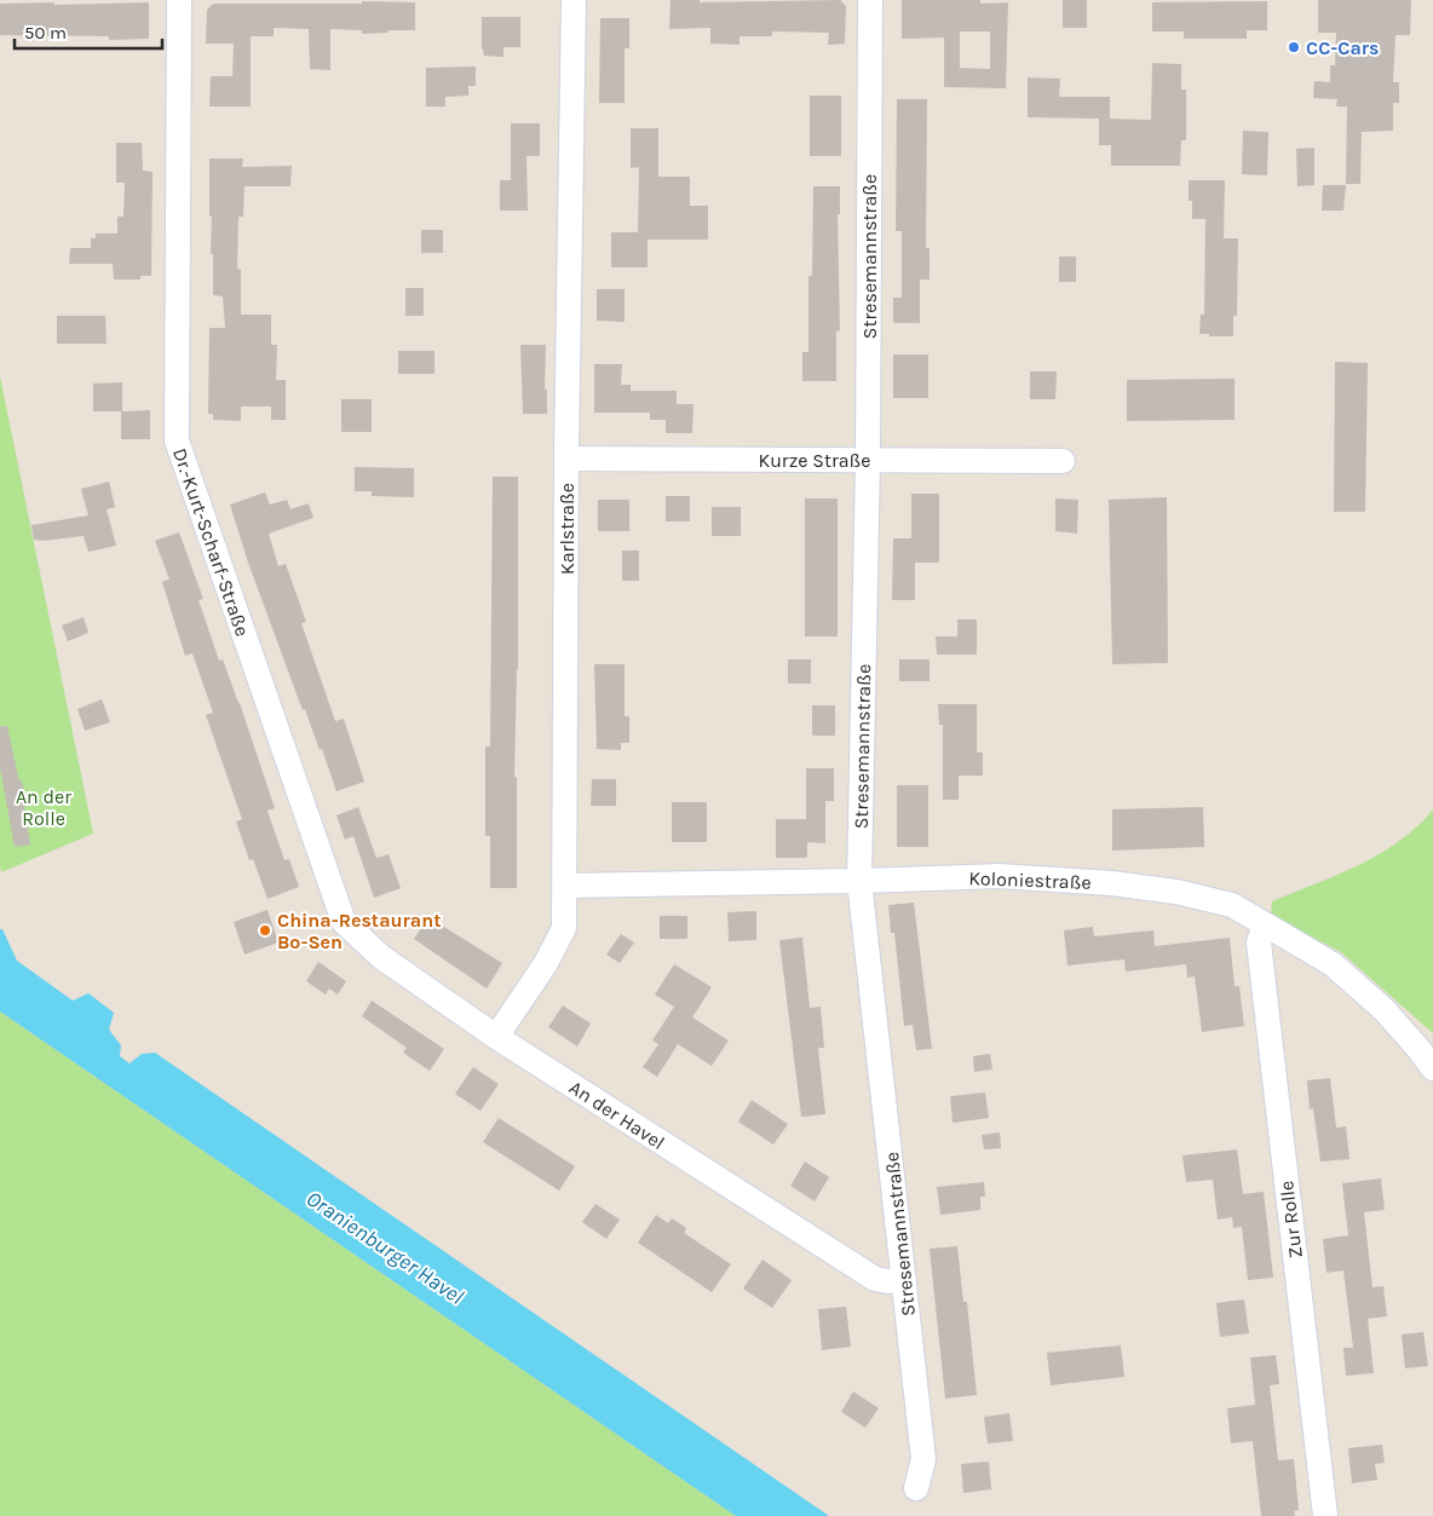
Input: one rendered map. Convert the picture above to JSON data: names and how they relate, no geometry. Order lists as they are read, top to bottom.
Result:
{
  "streets": {
    "street": [
      "Stresemannstraße",
      "Kurze Straße",
      "Karlstraße",
      "Dr.-Kurt-Scharf-Straße",
      "Koloniestraße",
      "An der Havel",
      "Zur Rolle"
    ]
  },
  "crossings": [
    ["Stresemannstraße", "Kurze Straße"],
    ["Stresemannstraße", "Koloniestraße"],
    ["Stresemannstraße", "An der Havel"],
    ["Kurze Straße", "Karlstraße"],
    ["Karlstraße", "Koloniestraße"],
    ["Karlstraße", "An der Havel"],
    ["Dr.-Kurt-Scharf-Straße", "An der Havel"],
    ["Koloniestraße", "Zur Rolle"]
  ],
  "water": ["Oranienburger Havel"],
  "parks": ["An der Rolle"],
  "places": ["CC-Cars", "China-Restaurant Bo-Sen"],
  "scale_bar": "50 m"
}
